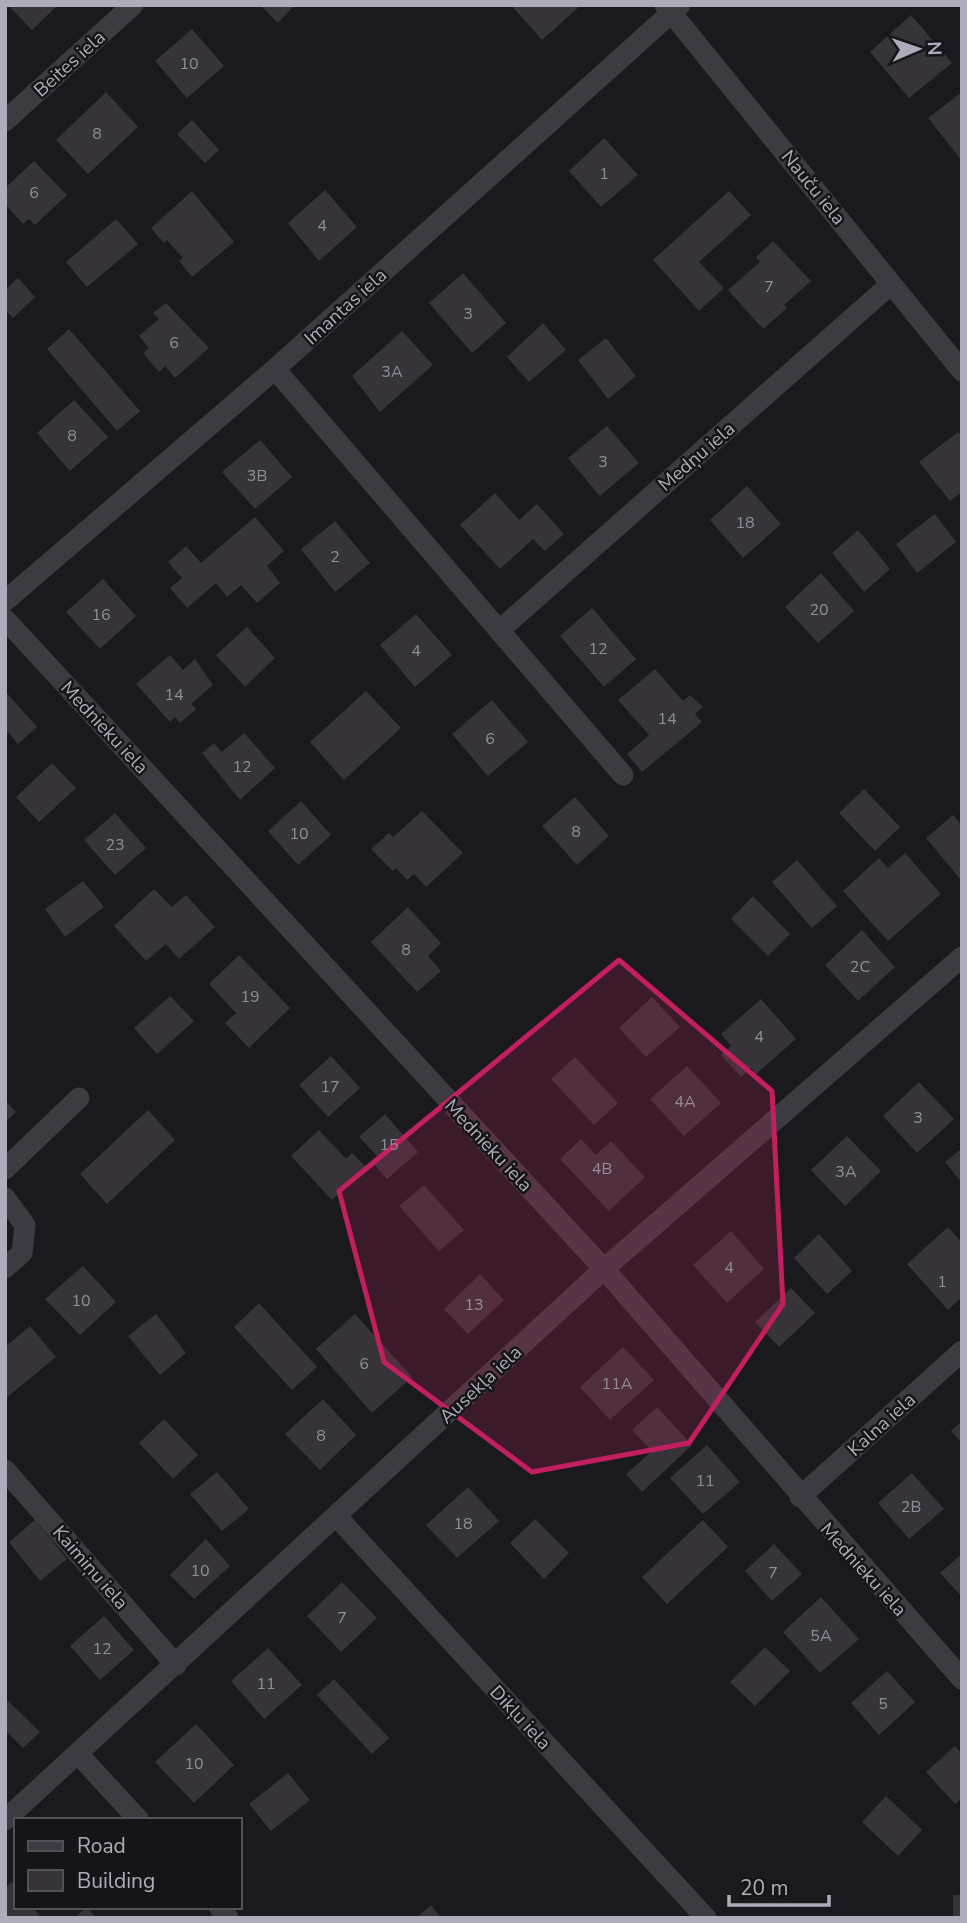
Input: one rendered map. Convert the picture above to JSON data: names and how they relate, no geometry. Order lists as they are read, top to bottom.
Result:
{
  "streets": {
    "street": [
      "Beites iela",
      "Nauču iela",
      "Imantas iela",
      "Medņu iela",
      "Mednieku iela",
      "Ausekļa iela",
      "Kalna iela",
      "Kaimiņu iela",
      "Dikļu iela"
    ]
  },
  "crossings": [
    ["Nauču iela", "Imantas iela"],
    ["Nauču iela", "Medņu iela"],
    ["Mednieku iela", "Ausekļa iela"],
    ["Mednieku iela", "Kalna iela"],
    ["Ausekļa iela", "Kaimiņu iela"],
    ["Ausekļa iela", "Dikļu iela"]
  ],
  "house_numbers": [
    "10",
    "8",
    "1",
    "6",
    "4",
    "7",
    "3",
    "6",
    "3A",
    "8",
    "3",
    "3B",
    "18",
    "2",
    "20",
    "16",
    "12",
    "4",
    "14",
    "14",
    "6",
    "12",
    "8",
    "10",
    "23",
    "8",
    "2C",
    "19",
    "4",
    "17",
    "4A",
    "3",
    "15",
    "4B",
    "3A",
    "4",
    "1",
    "10",
    "13",
    "6",
    "11A",
    "8",
    "11",
    "2B",
    "18",
    "10",
    "7",
    "7",
    "5A",
    "12",
    "11",
    "5",
    "10"
  ],
  "legend": ["Road", "Building"],
  "scale_bar": "20 m",
  "north": "right"
}
